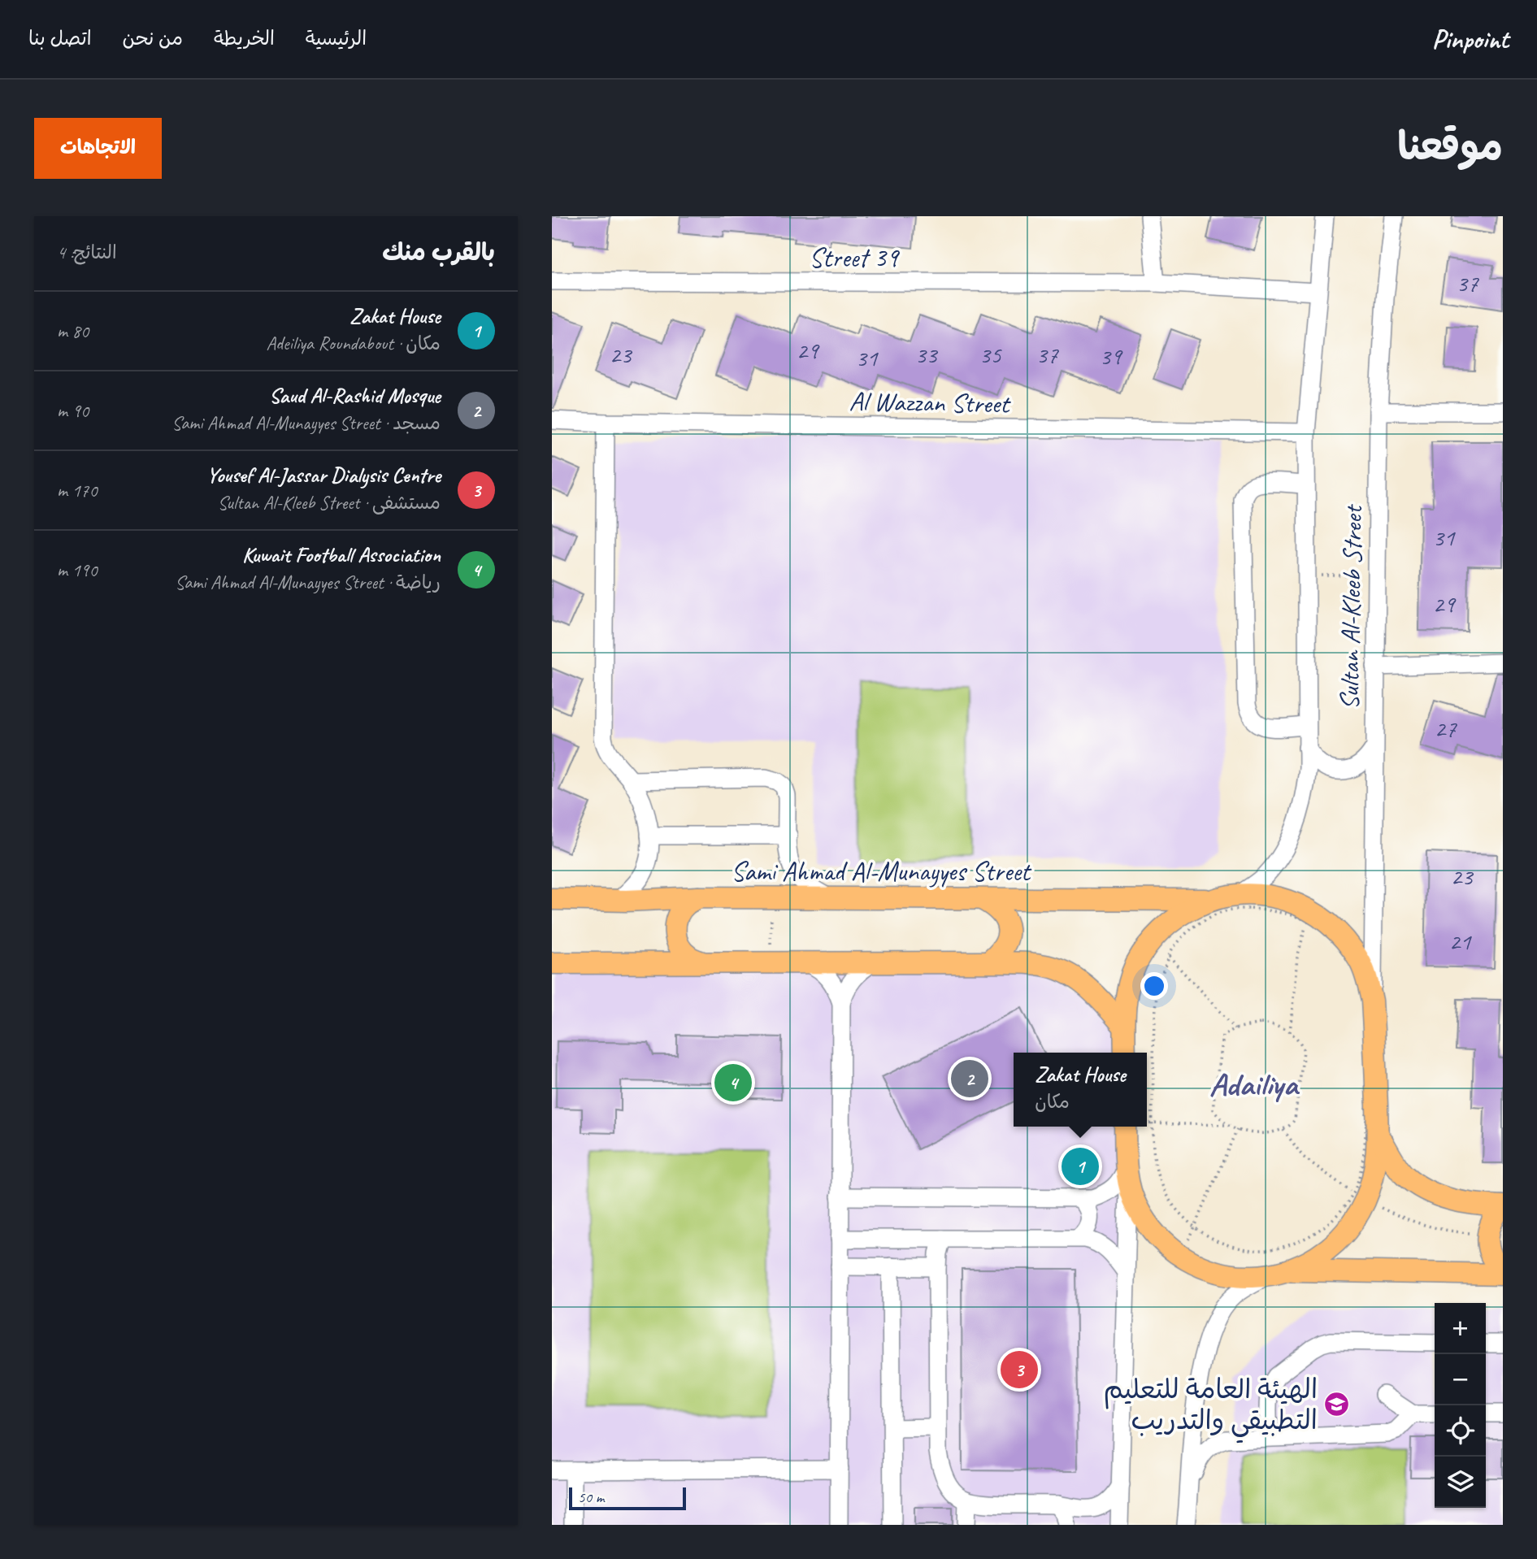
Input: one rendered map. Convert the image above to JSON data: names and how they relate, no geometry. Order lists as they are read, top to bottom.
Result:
{
  "streets": {
    "main road": ["Sami Ahmad Al-Munayyes Street"],
    "street": ["Street 39", "Al Wazzan Street", "Sultan Al-Kleeb Street"]
  },
  "crossings": [
    ["Street 39", "Sultan Al-Kleeb Street"],
    ["Al Wazzan Street", "Sultan Al-Kleeb Street"]
  ],
  "districts": ["Adailiya"],
  "places": {
    "school or university": ["الهيئة العامة للتعليم التطبيقي والتدريب"]
  },
  "house_numbers": [
    "37",
    "29",
    "23",
    "33",
    "35",
    "37",
    "39",
    "31",
    "31",
    "29",
    "27",
    "23",
    "21"
  ],
  "scale_bar": "50 m",
  "page": {
    "header": "Pinpoint",
    "nav": [
      "الرئيسية",
      "الخريطة",
      "من نحن",
      "اتصل بنا"
    ],
    "title": "موقعنا",
    "buttons": "الاتجاهات",
    "heading": ["بالقرب منك", "النتائج: 4"],
    "list": [
      {
        "mark": "1",
        "name": "Zakat House",
        "note": "مكان · Adeiliya Roundabout",
        "value": "80 m"
      },
      {
        "mark": "2",
        "name": "Saud Al-Rashid Mosque",
        "note": "مسجد · Sami Ahmad Al-Munayyes Street",
        "value": "90 m"
      },
      {
        "mark": "3",
        "name": "Yousef Al-Jassar Dialysis Centre",
        "note": "مستشفى · Sultan Al-Kleeb Street",
        "value": "170 m"
      },
      {
        "mark": "4",
        "name": "Kuwait Football Association",
        "note": "رياضة · Sami Ahmad Al-Munayyes Street",
        "value": "190 m"
      }
    ],
    "popup": ["Zakat House", "مكان"],
    "pins": [
      "2",
      "4",
      "1",
      "3"
    ],
    "map_buttons": ["+", "−"],
    "scale": "50 m"
  }
}
